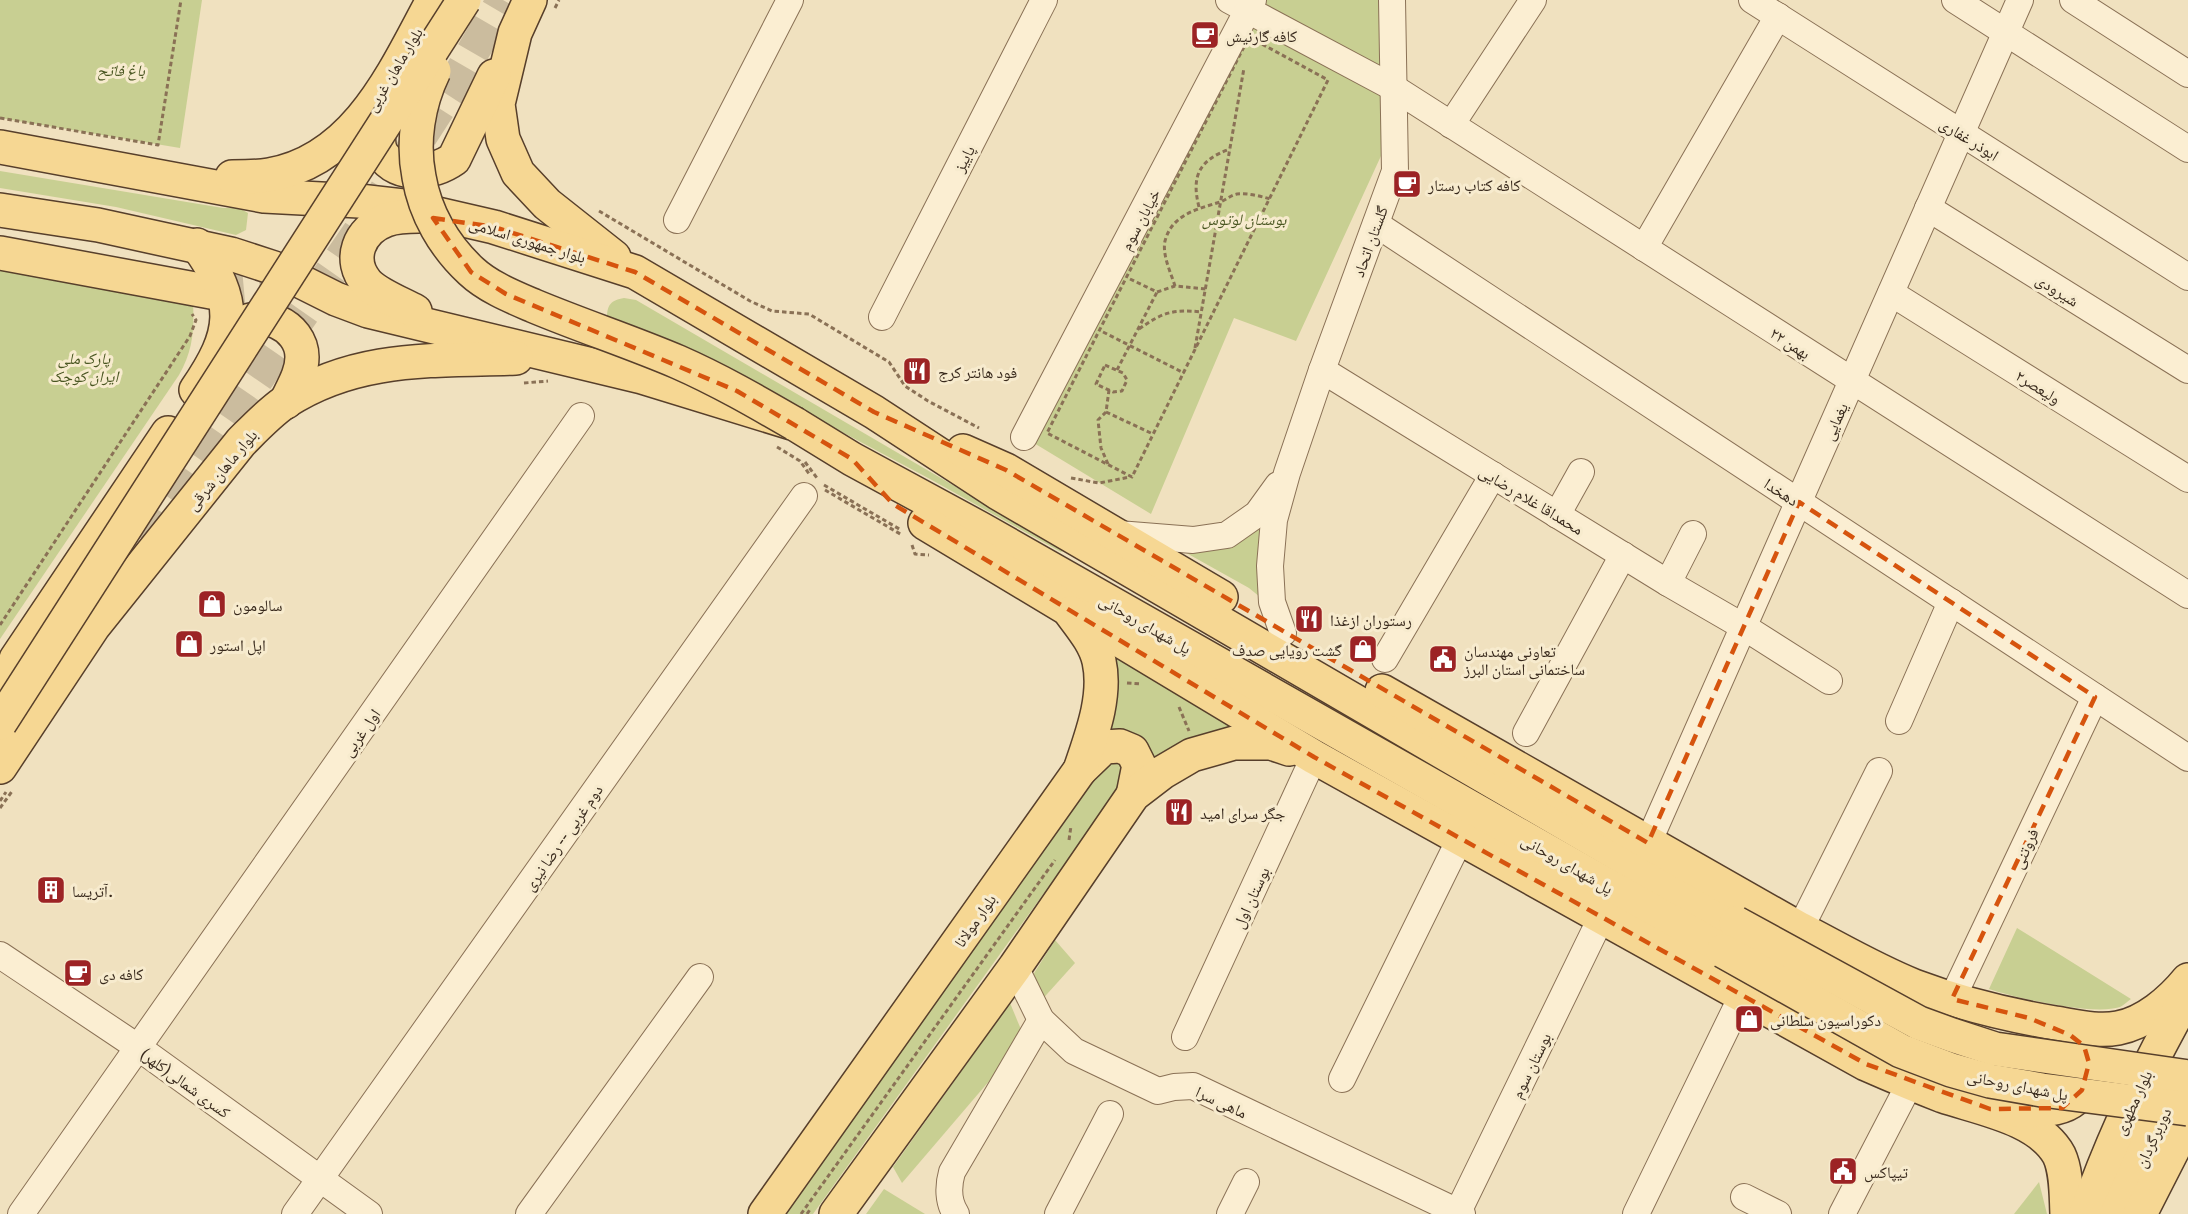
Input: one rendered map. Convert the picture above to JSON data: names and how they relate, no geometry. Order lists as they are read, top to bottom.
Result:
{
  "streets": {
    "main road": [
      "بلوار ماهان غربی",
      "بلوار جمهوری اسلامی",
      "بلوار ماهان شرقی",
      "پل شهدای روحانی",
      "بلوار مولانا",
      "بلوار مطهری",
      "دوربرگردان"
    ],
    "street": [
      "ابوذر غفاری",
      "پاییز",
      "خیابان سوم",
      "گلستان اتحاد",
      "شیرودی",
      "۲۲ بهمن",
      "ولیعصر۲",
      "یغمایی",
      "دهخدا",
      "محمداقا غلام رضایی",
      "اول غربی",
      "دوم غربی -- رضا نیری",
      "فروتنی",
      "بوستان اول",
      "بوستان سوم",
      "کسری شمالی(کلهر)",
      "ماهی سرا"
    ]
  },
  "crossings": [
    ["بلوار ماهان غربی", "بلوار جمهوری اسلامی"],
    ["ابوذر غفاری", "یغمایی"],
    ["خیابان سوم", "۲۲ بهمن"],
    ["بلوار جمهوری اسلامی", "پل شهدای روحانی"],
    ["گلستان اتحاد", "۲۲ بهمن"],
    ["گلستان اتحاد", "دهخدا"],
    ["گلستان اتحاد", "محمداقا غلام رضایی"],
    ["شیرودی", "یغمایی"],
    ["۲۲ بهمن", "یغمایی"],
    ["ولیعصر۲", "یغمایی"],
    ["یغمایی", "دهخدا"],
    ["یغمایی", "محمداقا غلام رضایی"],
    ["دهخدا", "فروتنی"],
    ["اول غربی", "کسری شمالی(کلهر)"],
    ["دوم غربی -- رضا نیری", "کسری شمالی(کلهر)"],
    ["بوستان سوم", "ماهی سرا"]
  ],
  "parks": ["باغ فاتح", "بوستان لوتوس", "پارک ملی ایران کوچک"],
  "places": {
    "cafe": ["کافه گارنیش", "کافه کتاب رستار", "کافه دی"],
    "restaurant": ["فود هانتر کرج", "رستوران ازغذا", "جگر سرای امید"],
    "shop": [
      "سالومون",
      "اپل استور",
      "گشت رویایی صدف",
      "دکوراسیون سلطانی"
    ],
    "public building": ["تعاونی مهندسان ساختمانی استان البرز", "تیپاکس"],
    "building": ["آتریسا."]
  }
}
